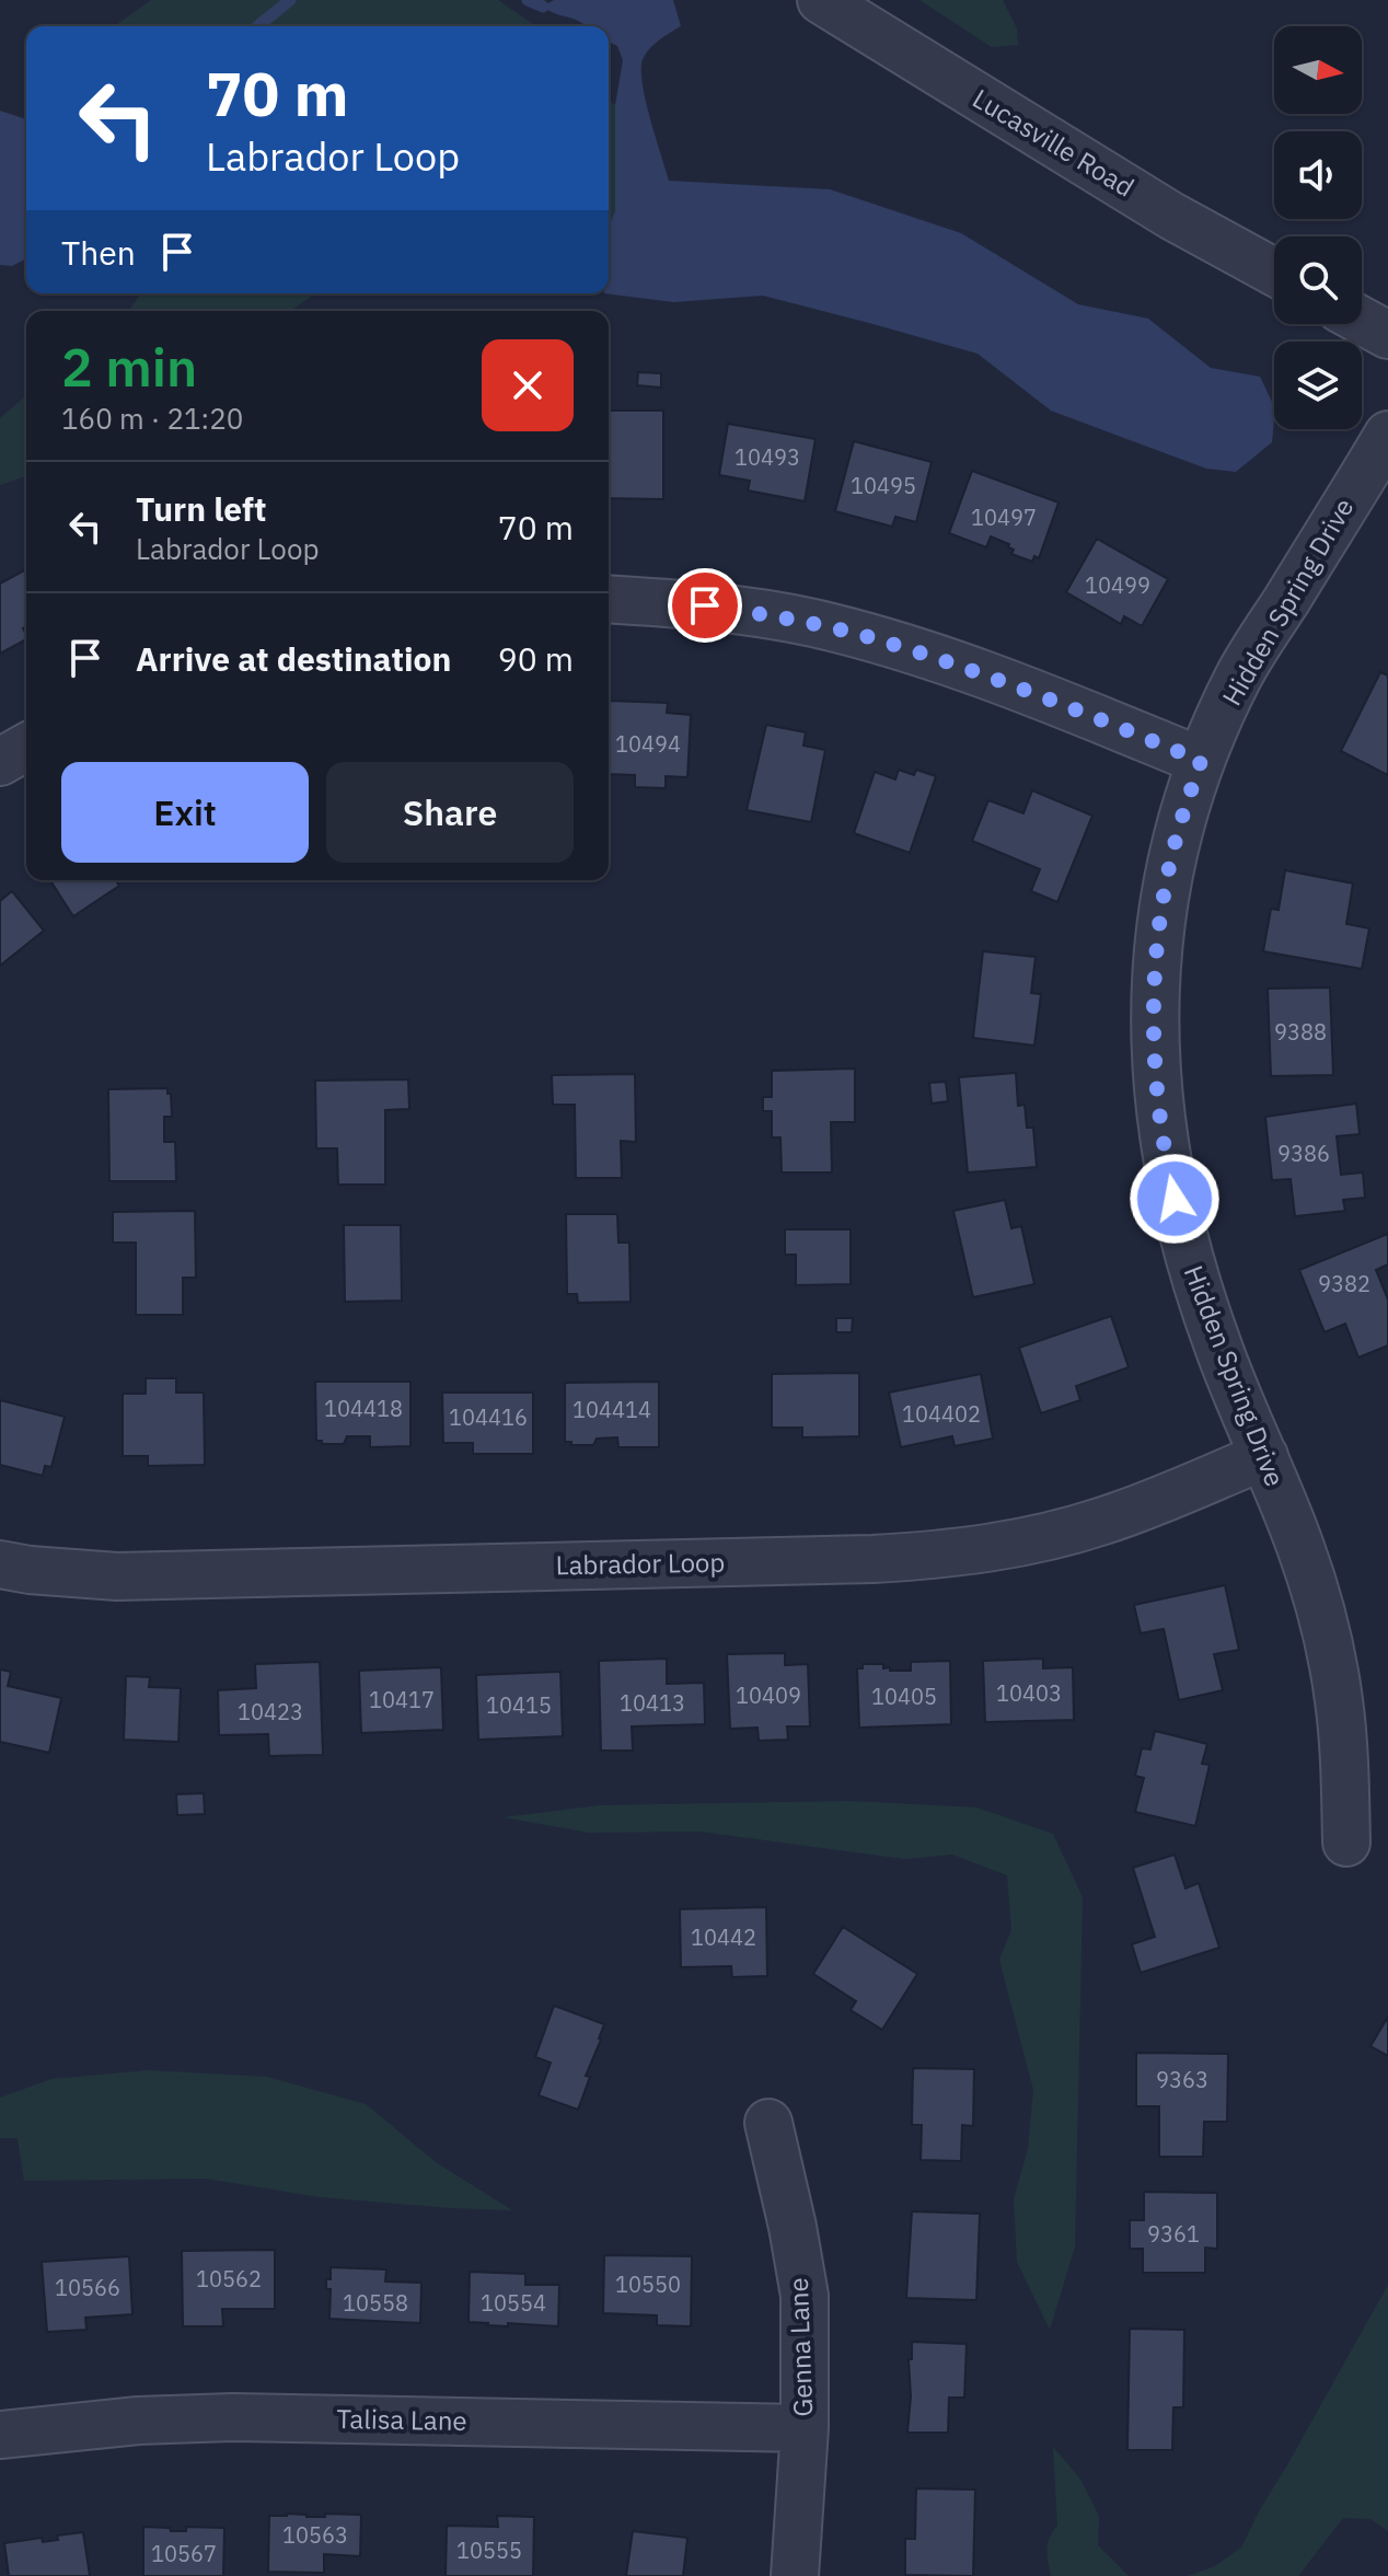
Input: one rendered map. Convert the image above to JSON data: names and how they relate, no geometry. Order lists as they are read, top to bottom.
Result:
{
  "streets": {
    "street": [
      "Lucasville Road",
      "Hidden Spring Drive",
      "Labrador Loop",
      "Genna Lane",
      "Talisa Lane"
    ]
  },
  "crossings": [
    ["Hidden Spring Drive", "Labrador Loop"],
    ["Genna Lane", "Talisa Lane"]
  ],
  "house_numbers": [
    "10493",
    "10495",
    "10497",
    "10499",
    "10494",
    "9388",
    "9386",
    "9382",
    "104418",
    "104414",
    "104402",
    "104416",
    "10403",
    "10409",
    "10405",
    "10417",
    "10413",
    "10415",
    "10423",
    "10442",
    "9363",
    "9361",
    "10562",
    "10550",
    "10566",
    "10558",
    "10554",
    "10563",
    "10555",
    "10567"
  ],
  "north": "right",
  "page": {
    "turn": ["70 m", "Labrador Loop"],
    "then": "Then",
    "heading": ["2 min", "160 m · 21:20"],
    "list": [
      {
        "name": "Turn left",
        "note": "Labrador Loop",
        "value": "70 m"
      },
      {
        "name": "Arrive at destination",
        "value": "90 m"
      }
    ],
    "buttons": ["Exit", "Share"]
  }
}
